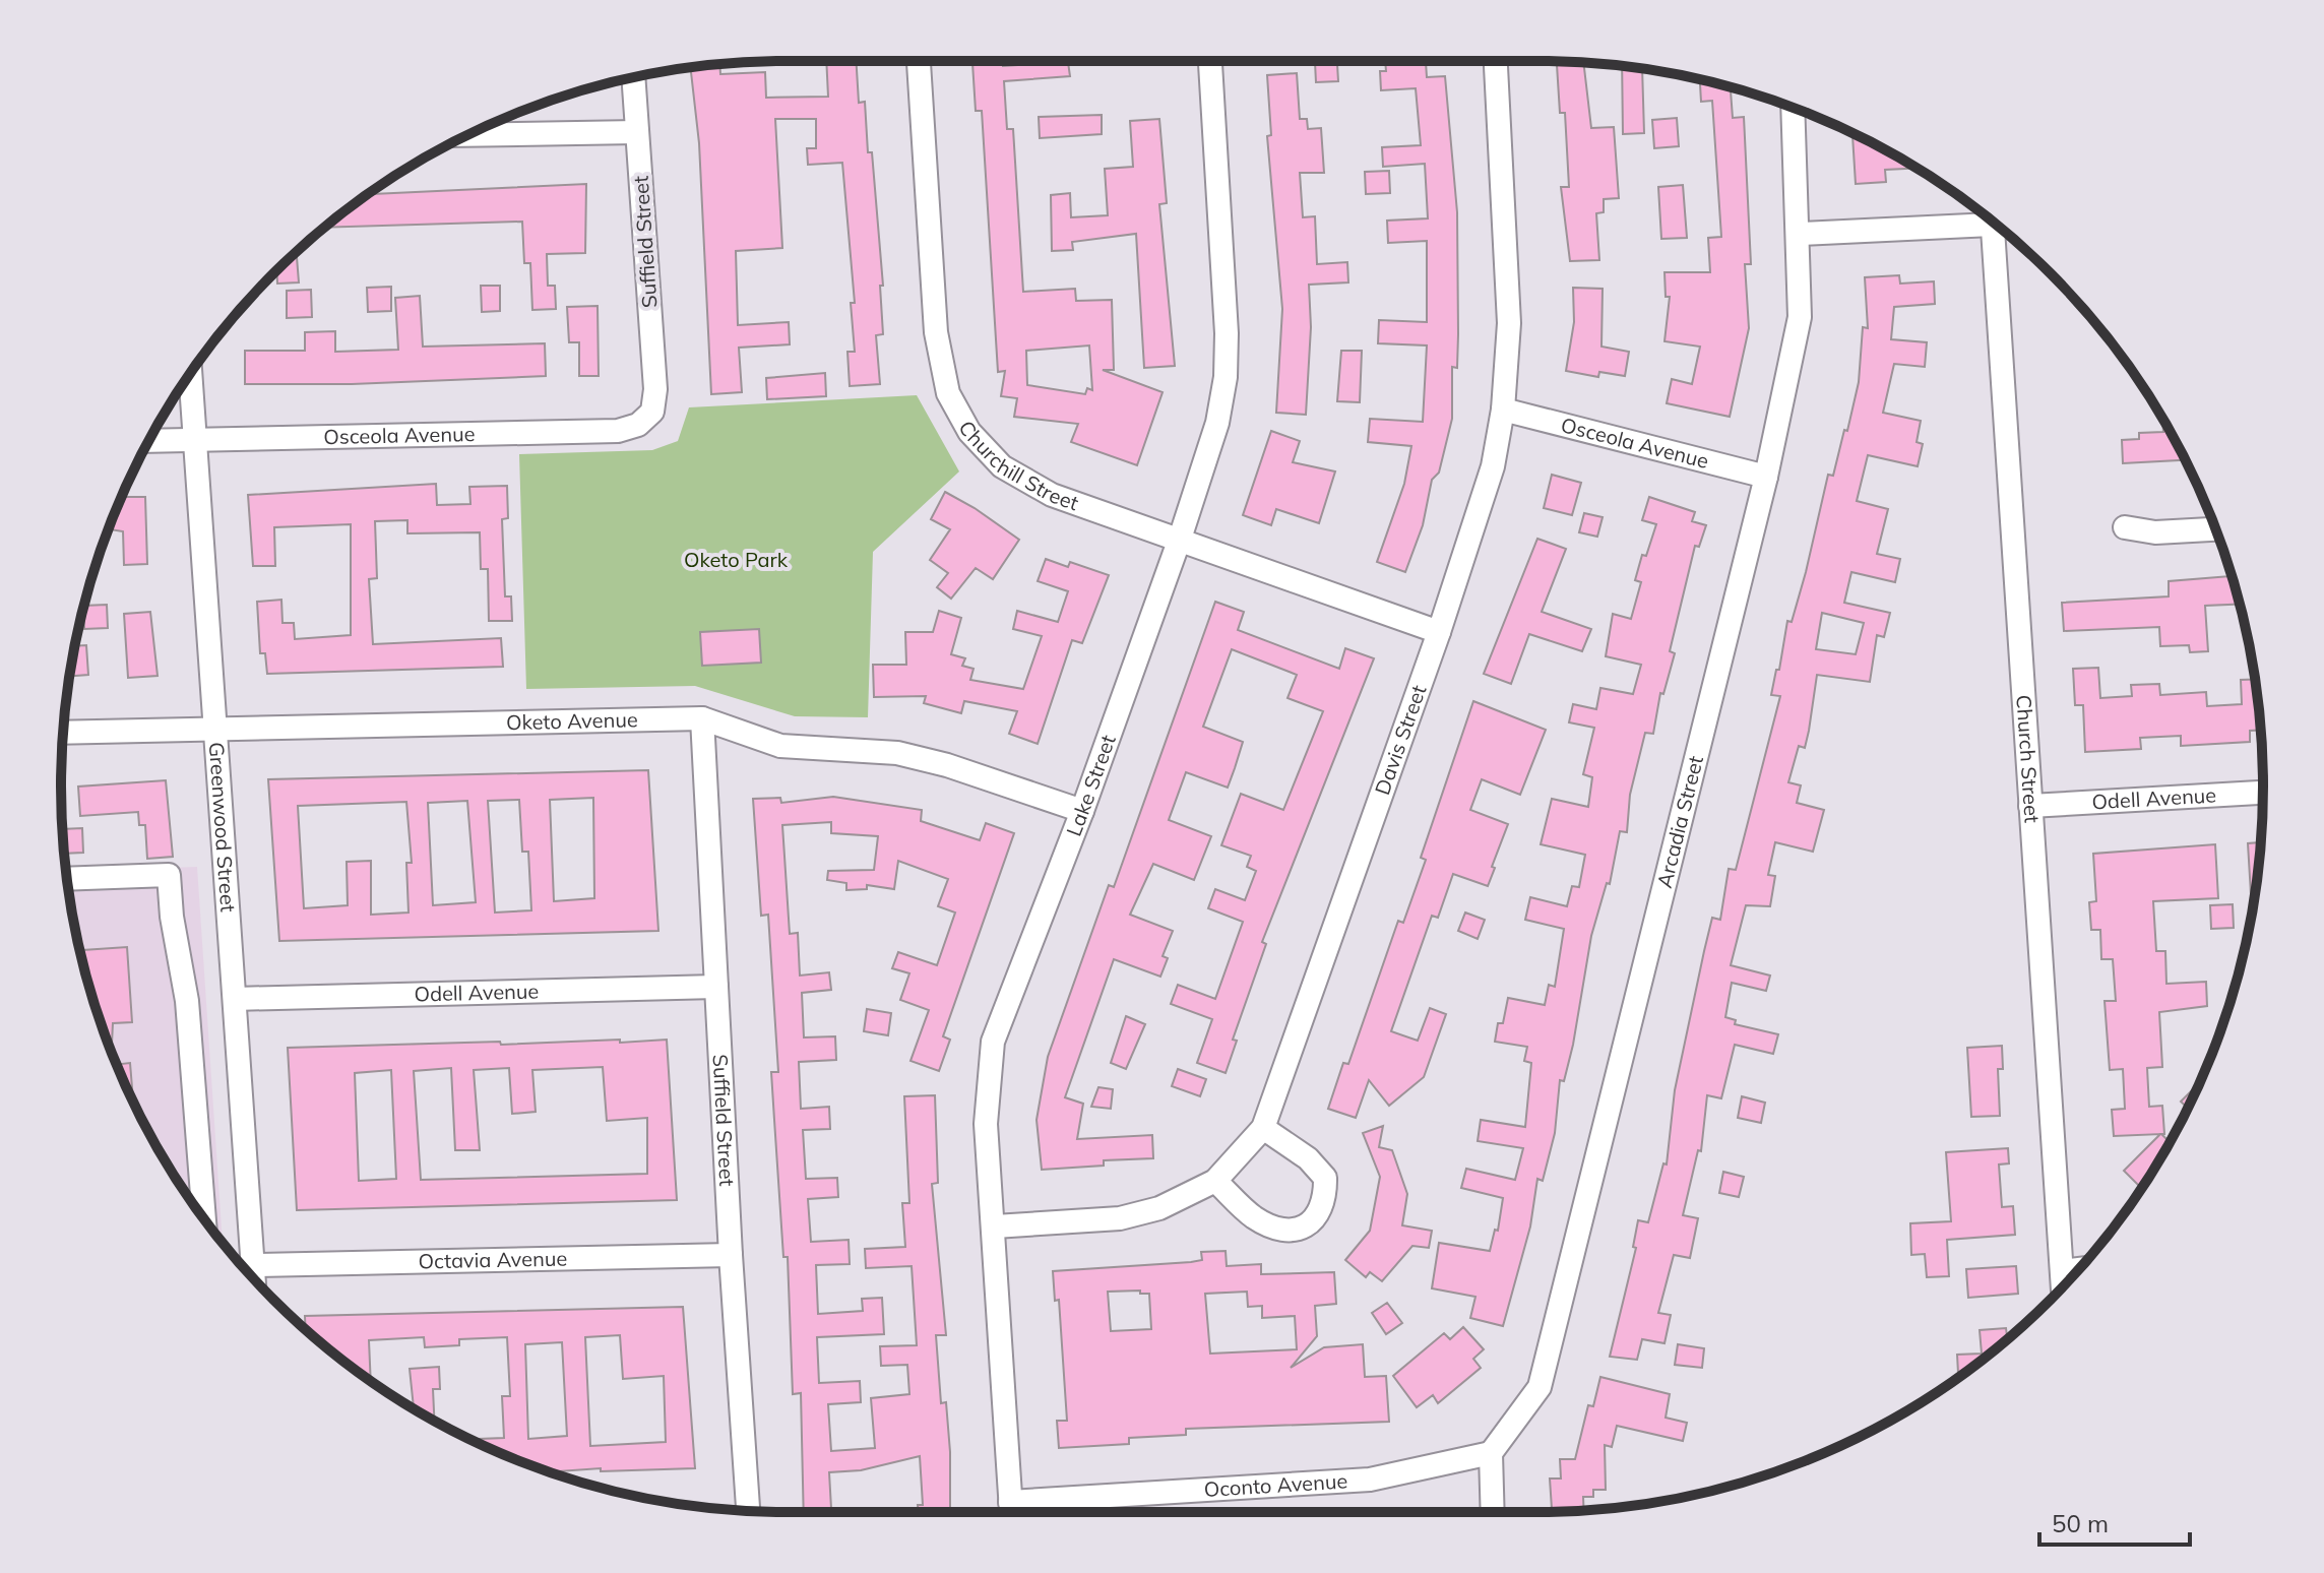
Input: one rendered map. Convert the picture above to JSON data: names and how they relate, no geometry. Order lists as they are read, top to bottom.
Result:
{
  "streets": {
    "street": [
      "Suffield Street",
      "Osceola Avenue",
      "Churchill Street",
      "Oketo Avenue",
      "Davis Street",
      "Church Street",
      "Lake Street",
      "Odell Avenue",
      "Arcadia Street",
      "Greenwood Street",
      "Octavia Avenue",
      "Oconto Avenue"
    ]
  },
  "crossings": [
    ["Suffield Street", "Osceola Avenue"],
    ["Suffield Street", "Oketo Avenue"],
    ["Suffield Street", "Odell Avenue"],
    ["Suffield Street", "Octavia Avenue"],
    ["Osceola Avenue", "Davis Street"],
    ["Osceola Avenue", "Arcadia Street"],
    ["Osceola Avenue", "Greenwood Street"],
    ["Churchill Street", "Davis Street"],
    ["Churchill Street", "Lake Street"],
    ["Oketo Avenue", "Lake Street"],
    ["Oketo Avenue", "Greenwood Street"],
    ["Davis Street", "Lake Street"],
    ["Church Street", "Odell Avenue"],
    ["Lake Street", "Oconto Avenue"],
    ["Odell Avenue", "Greenwood Street"],
    ["Arcadia Street", "Oconto Avenue"],
    ["Greenwood Street", "Octavia Avenue"]
  ],
  "parks": ["Oketo Park"],
  "scale_bar": "50 m"
}
